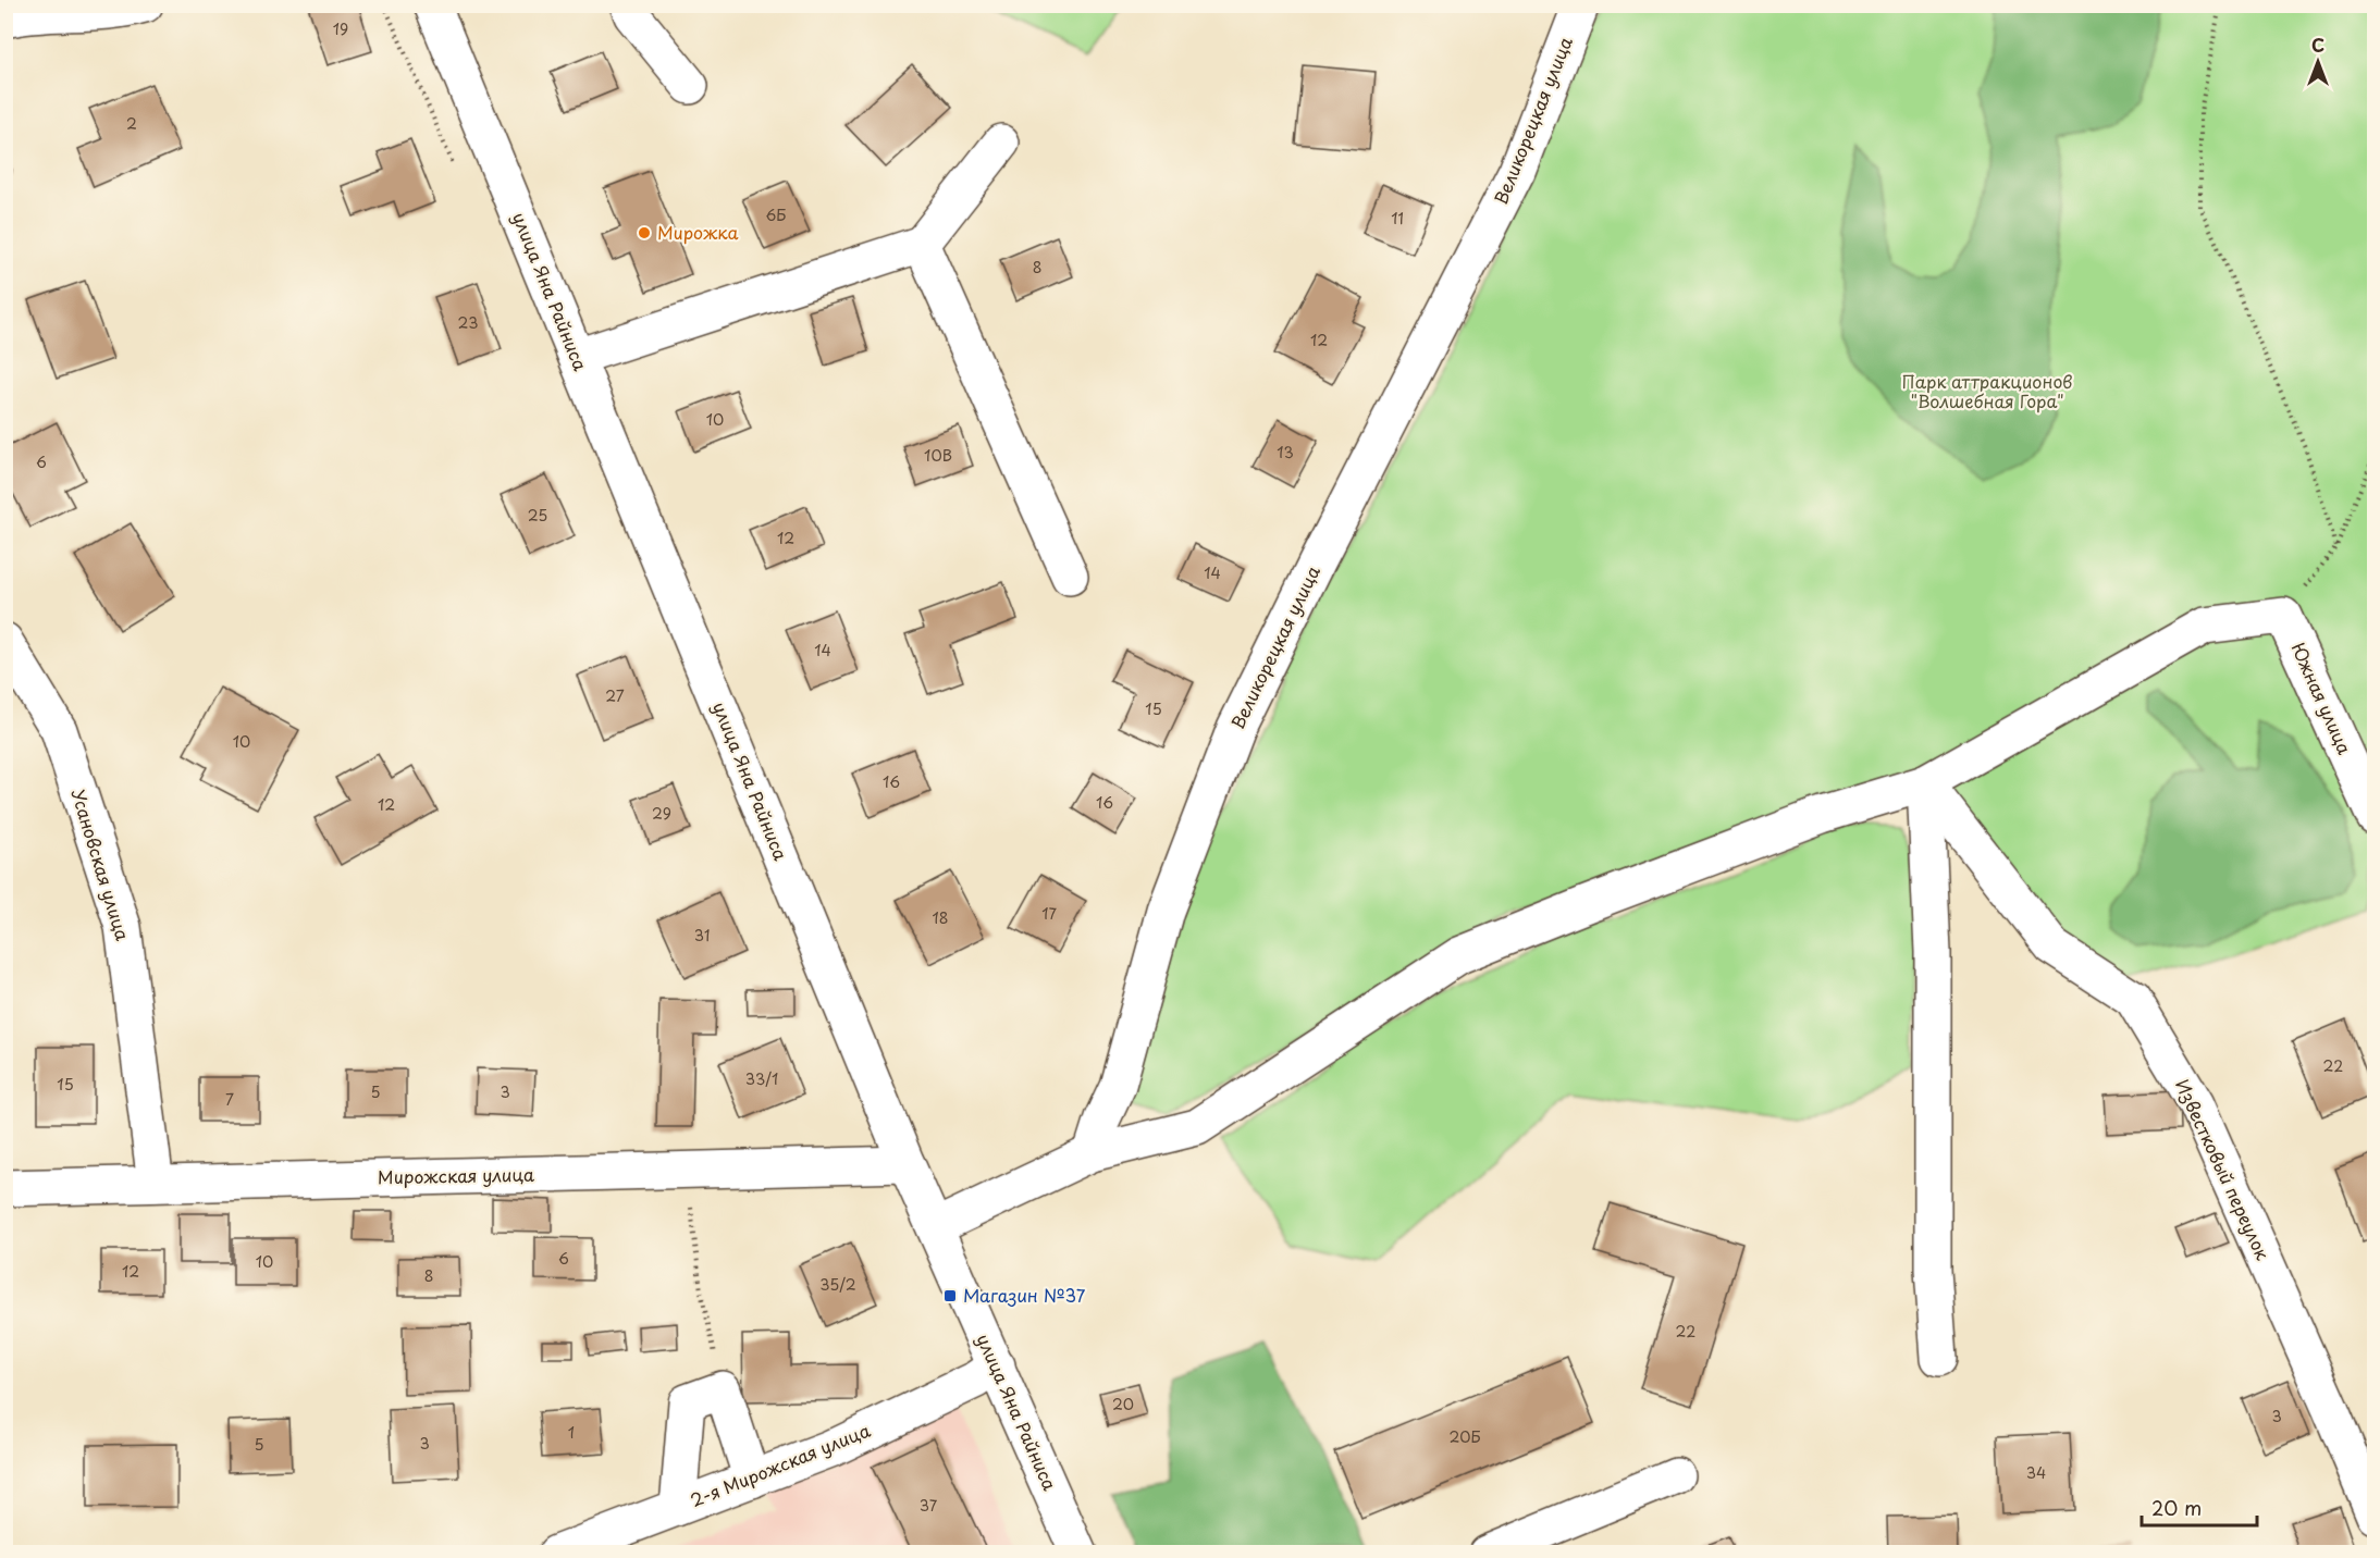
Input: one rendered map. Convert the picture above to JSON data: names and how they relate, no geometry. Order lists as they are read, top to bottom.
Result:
{
  "streets": {
    "street": [
      "Великорецкая улица",
      "улица Яна Райниса",
      "Южная улица",
      "Усановская улица",
      "Известковый переулок",
      "Мирожская улица",
      "2-я Мирожская улица"
    ]
  },
  "crossings": [
    ["улица Яна Райниса", "Мирожская улица"],
    ["улица Яна Райниса", "2-я Мирожская улица"],
    ["Усановская улица", "Мирожская улица"]
  ],
  "parks": ["Парк аттракционов \"Волшебная Гора\""],
  "places": {
    "other": ["Мирожка"],
    "transit": ["Магазин №37"]
  },
  "house_numbers": [
    "19",
    "2",
    "6Б",
    "11",
    "8",
    "23",
    "12",
    "10",
    "13",
    "10В",
    "6",
    "25",
    "12",
    "14",
    "14",
    "27",
    "15",
    "10",
    "16",
    "16",
    "12",
    "29",
    "17",
    "18",
    "31",
    "22",
    "33/1",
    "15",
    "5",
    "3",
    "7",
    "6",
    "10",
    "12",
    "8",
    "35/2",
    "22",
    "20",
    "3",
    "1",
    "20Б",
    "3",
    "5",
    "34",
    "37"
  ],
  "scale_bar": "20 m",
  "north": "top"
}
